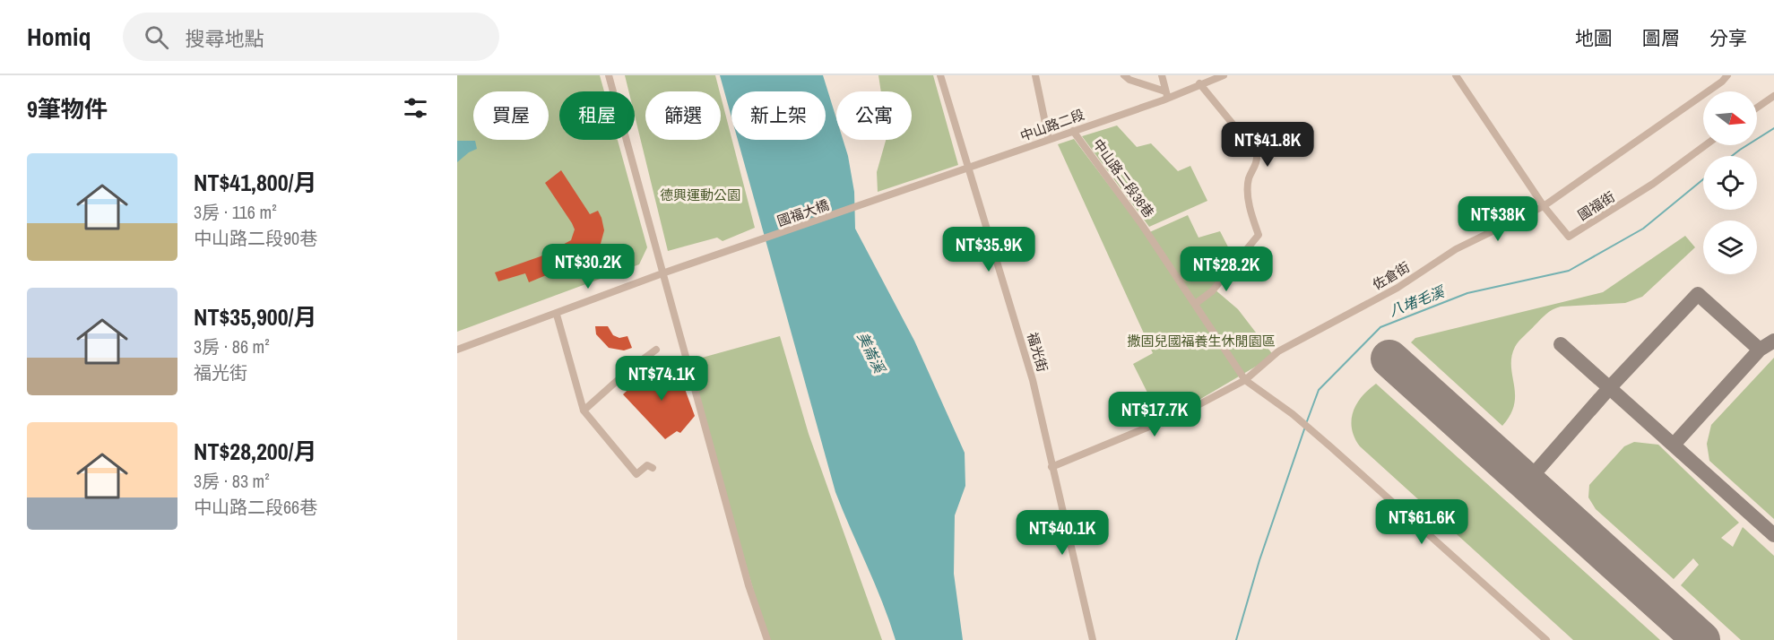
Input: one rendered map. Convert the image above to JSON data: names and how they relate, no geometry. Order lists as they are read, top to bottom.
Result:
{
  "streets": {
    "street": [
      "中山路二段",
      "中山路二段36巷",
      "國福街",
      "國福大橋",
      "佐倉街",
      "福光街"
    ]
  },
  "crossings": [
    ["中山路二段", "中山路二段36巷"],
    ["中山路二段", "國福大橋"],
    ["中山路二段", "福光街"],
    ["中山路二段36巷", "佐倉街"],
    ["國福街", "佐倉街"],
    ["佐倉街", "福光街"]
  ],
  "water": ["八堵毛溪", "美崙溪"],
  "parks": ["德興運動公園", "撒固兒國福養生休閒園區"],
  "north": "right",
  "page": {
    "header": "Homiq",
    "search": "搜尋地點",
    "nav": ["地圖", "圖層", "分享"],
    "heading": "9筆物件",
    "chip": [
      "買屋",
      "租屋",
      "篩選",
      "新上架",
      "公寓"
    ],
    "price": [
      "NT$41.8K",
      "NT$38K",
      "NT$35.9K",
      "NT$30.2K",
      "NT$28.2K",
      "NT$74.1K",
      "NT$17.7K",
      "NT$61.6K",
      "NT$40.1K"
    ],
    "list": [
      {
        "name": "NT$41,800/月",
        "note": "3房 · 116 m² · 中山路二段90巷"
      },
      {
        "name": "NT$35,900/月",
        "note": "3房 · 86 m² · 福光街"
      },
      {
        "name": "NT$28,200/月",
        "note": "3房 · 83 m² · 中山路二段66巷"
      }
    ]
  }
}
